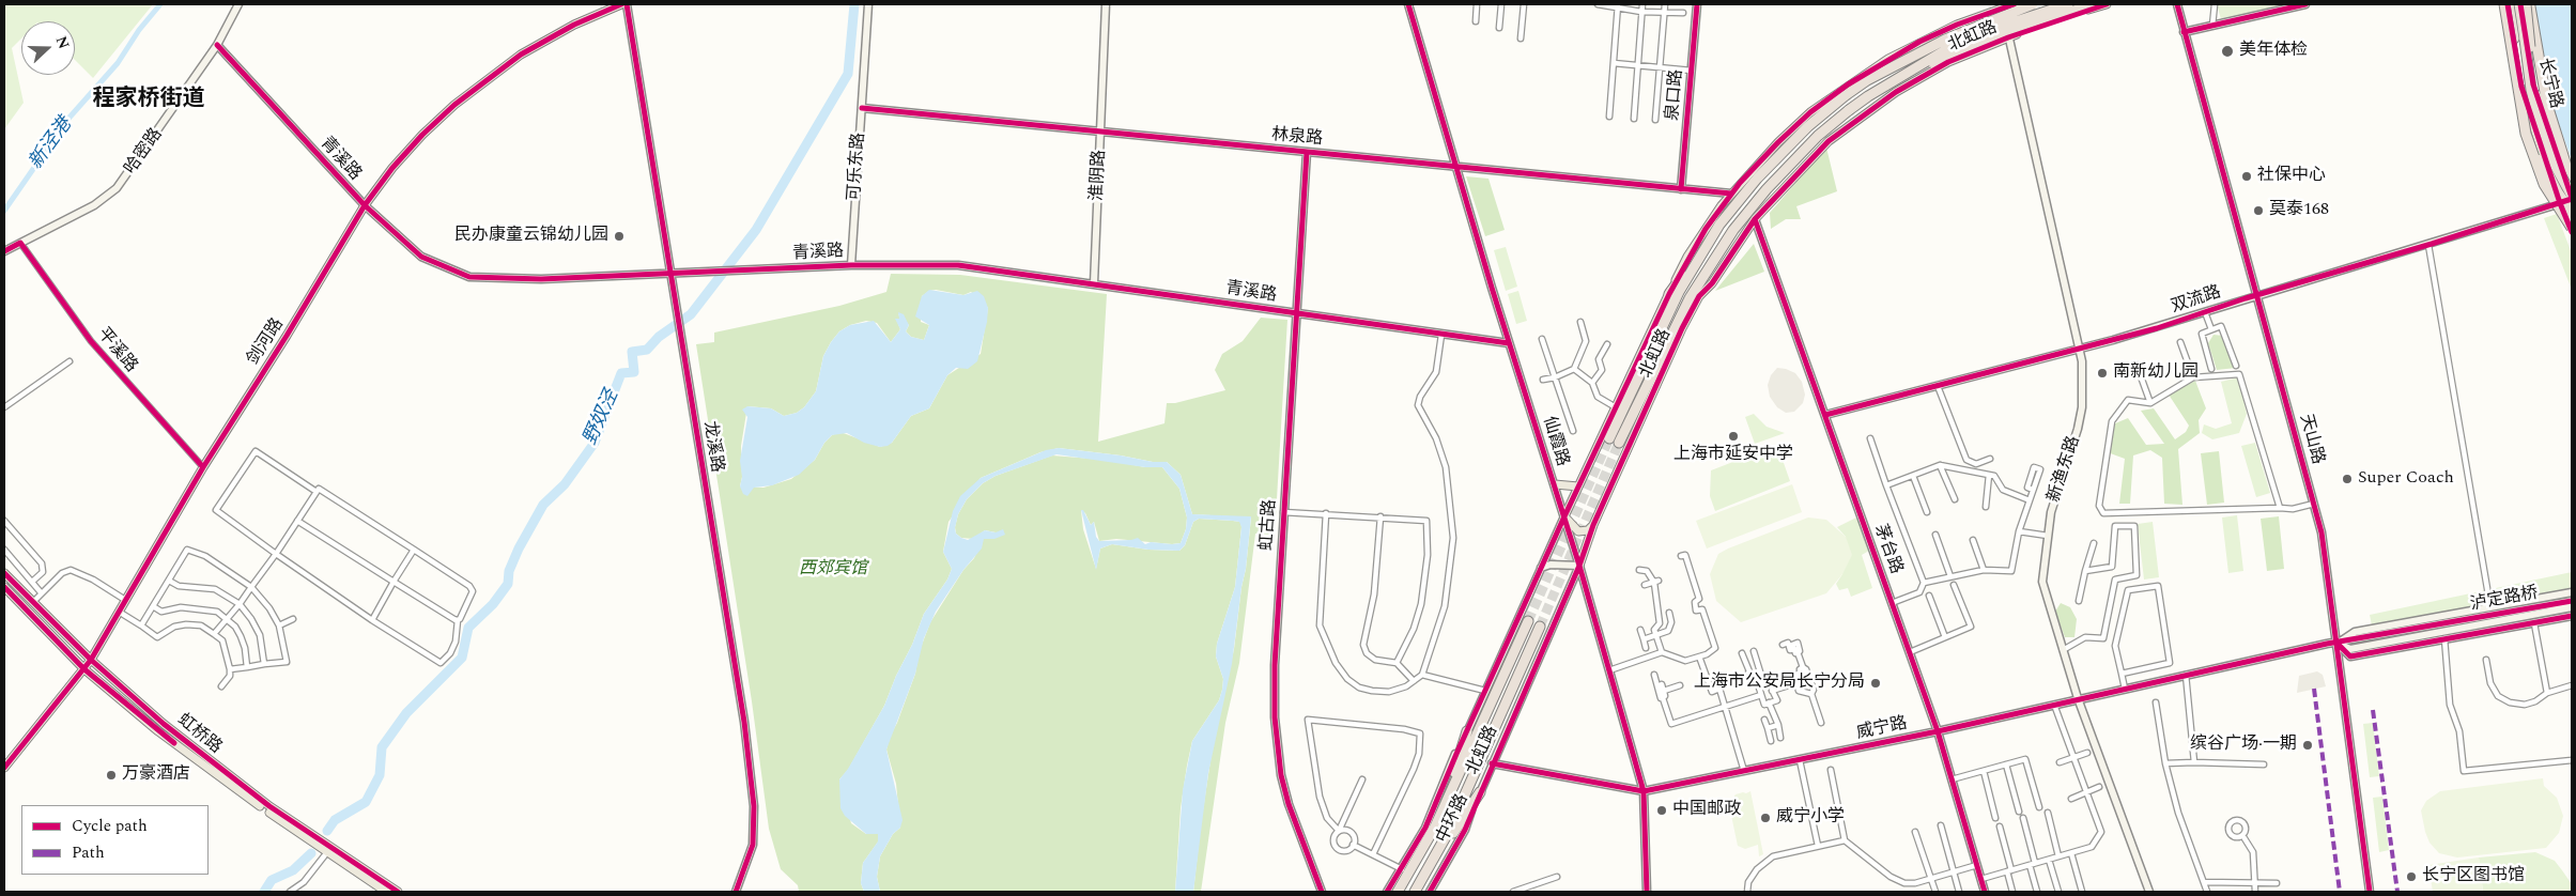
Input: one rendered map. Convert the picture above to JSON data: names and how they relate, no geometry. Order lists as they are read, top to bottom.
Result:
{
  "streets": {
    "highway": ["中环路"],
    "main road": [
      "北虹路",
      "长宁路",
      "剑河路",
      "虹桥路"
    ],
    "street": [
      "泉口路",
      "林泉路",
      "哈密路",
      "青溪路",
      "可乐东路",
      "淮阴路",
      "双流路",
      "平溪路",
      "天山路",
      "仙霞路",
      "龙溪路",
      "新渔东路",
      "虹古路",
      "茅台路",
      "泸定路桥",
      "威宁路"
    ]
  },
  "crossings": [
    ["北虹路", "林泉路"],
    ["北虹路", "仙霞路"],
    ["北虹路", "新渔东路"],
    ["北虹路", "茅台路"],
    ["北虹路", "威宁路"],
    ["长宁路", "双流路"],
    ["泉口路", "林泉路"],
    ["林泉路", "可乐东路"],
    ["林泉路", "淮阴路"],
    ["林泉路", "仙霞路"],
    ["林泉路", "虹古路"],
    ["哈密路", "青溪路"],
    ["哈密路", "平溪路"],
    ["青溪路", "可乐东路"],
    ["青溪路", "淮阴路"],
    ["青溪路", "剑河路"],
    ["青溪路", "仙霞路"],
    ["青溪路", "龙溪路"],
    ["青溪路", "虹古路"],
    ["双流路", "天山路"],
    ["双流路", "新渔东路"],
    ["双流路", "茅台路"],
    ["剑河路", "平溪路"],
    ["剑河路", "虹桥路"],
    ["天山路", "威宁路"],
    ["仙霞路", "威宁路"],
    ["新渔东路", "威宁路"],
    ["茅台路", "威宁路"],
    ["泸定路桥", "威宁路"]
  ],
  "districts": ["程家桥街道"],
  "water": ["新泾港", "野奴泾"],
  "parks": ["西郊宾馆"],
  "places": [
    "美年体检",
    "社保中心",
    "莫泰168",
    "民办康童云锦幼儿园",
    "南新幼儿园",
    "上海市延安中学",
    "Super Coach",
    "上海市公安局长宁分局",
    "缤谷广场·一期",
    "万豪酒店",
    "中国邮政",
    "威宁小学",
    "长宁区图书馆"
  ],
  "legend": ["Cycle path", "Path"],
  "north": "right"
}
